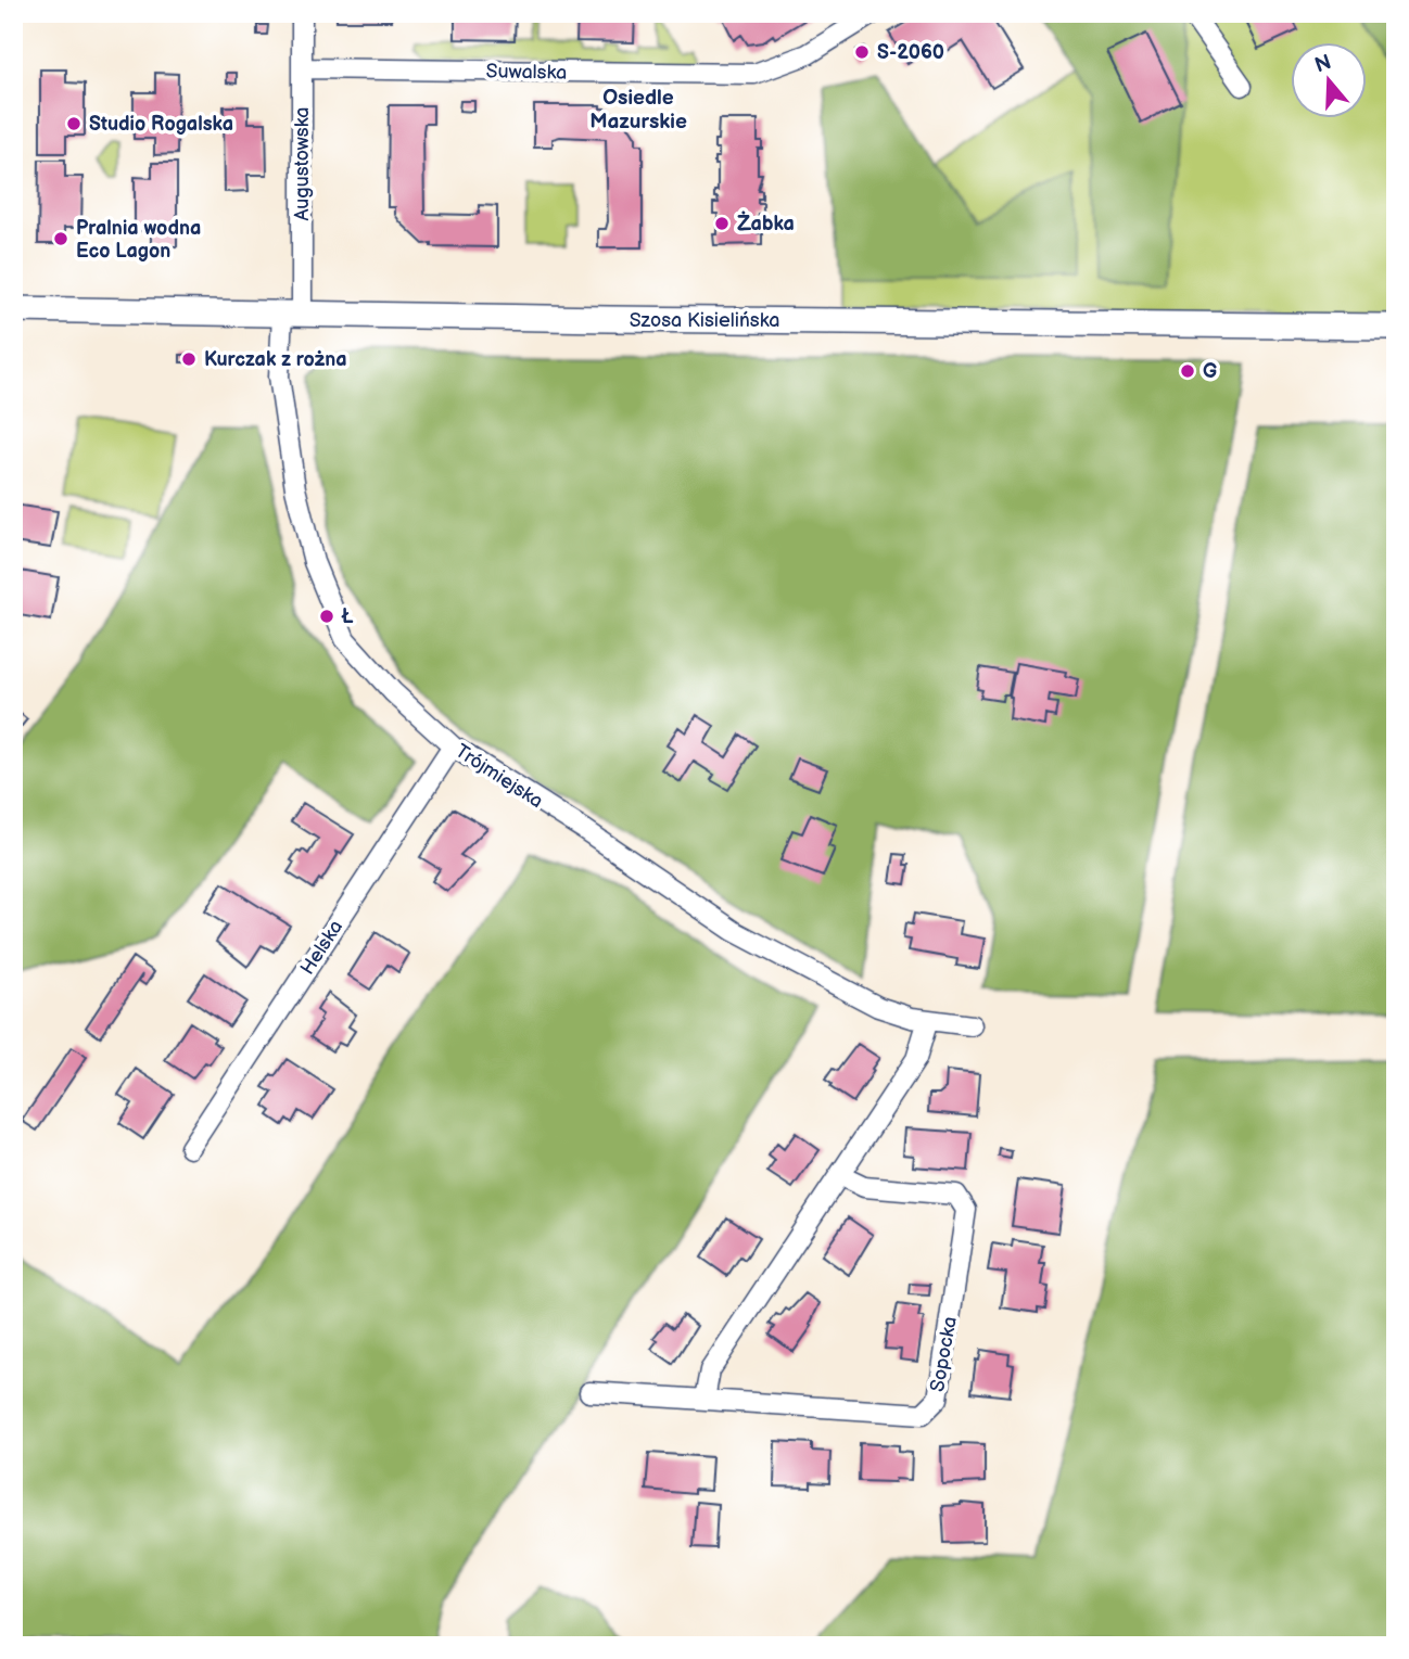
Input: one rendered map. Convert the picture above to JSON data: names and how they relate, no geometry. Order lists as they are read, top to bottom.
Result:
{
  "streets": {
    "street": [
      "Suwalska",
      "Augustowska",
      "Szosa Kisielińska",
      "Trójmiejska",
      "Helska",
      "Sopocka"
    ]
  },
  "crossings": [
    ["Suwalska", "Augustowska"],
    ["Augustowska", "Szosa Kisielińska"],
    ["Augustowska", "Trójmiejska"],
    ["Szosa Kisielińska", "Trójmiejska"],
    ["Trójmiejska", "Helska"]
  ],
  "districts": ["Osiedle Mazurskie"],
  "places": [
    "S-2060",
    "Studio Rogalska",
    "Żabka",
    "Pralnia wodna Eco Lagon",
    "Kurczak z rożna",
    "G",
    "Ł"
  ],
  "north": "top"
}
